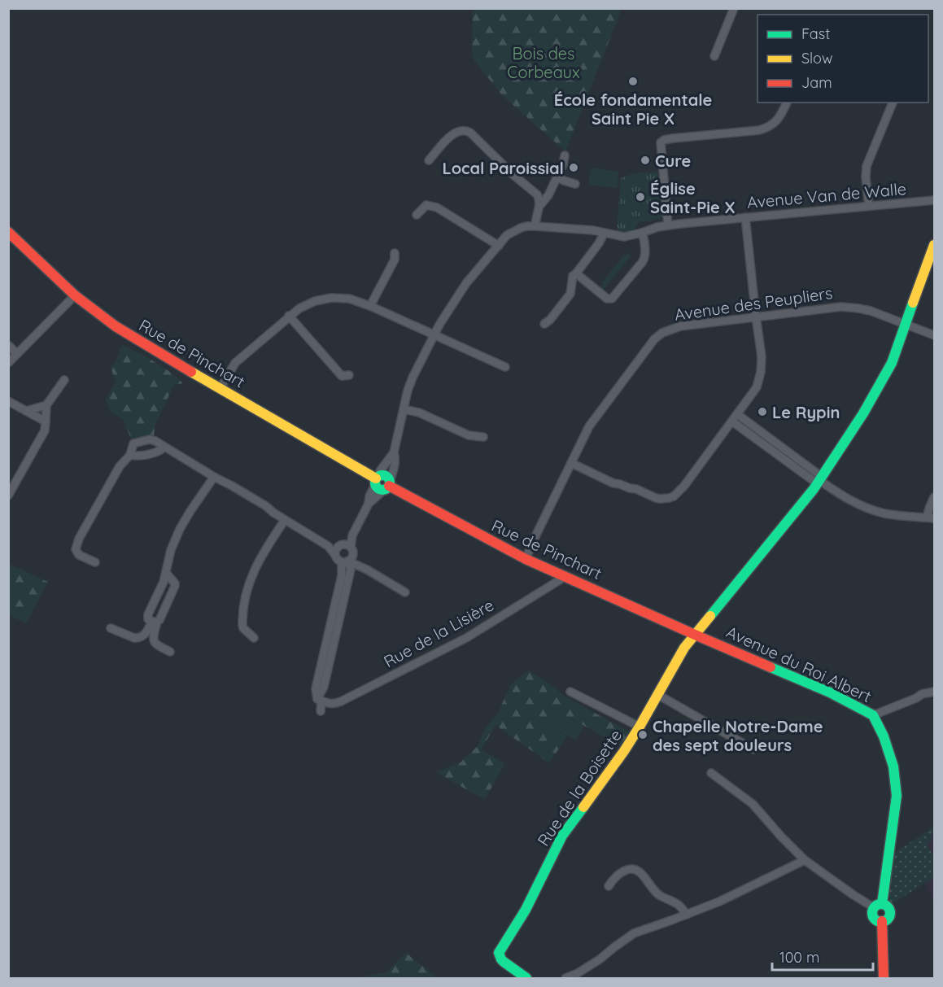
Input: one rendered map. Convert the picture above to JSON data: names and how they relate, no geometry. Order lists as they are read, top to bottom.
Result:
{
  "streets": {
    "main road": ["Rue de Pinchart", "Avenue du Roi Albert", "Rue de la Boisette"],
    "street": ["Avenue Van de Walle", "Avenue des Peupliers", "Rue de la Lisière"]
  },
  "crossings": [
    ["Avenue Van de Walle", "Rue de Pinchart"],
    ["Avenue des Peupliers", "Rue de Pinchart"],
    ["Avenue des Peupliers", "Rue de la Boisette"],
    ["Rue de Pinchart", "Rue de la Lisière"],
    ["Rue de Pinchart", "Avenue du Roi Albert"],
    ["Rue de Pinchart", "Rue de la Boisette"],
    ["Avenue du Roi Albert", "Rue de la Boisette"]
  ],
  "parks": ["Bois des Corbeaux"],
  "places": [
    "École fondamentale Saint Pie X",
    "Cure",
    "Local Paroissial",
    "Église Saint-Pie X",
    "Le Rypin",
    "Chapelle Notre-Dame des sept douleurs"
  ],
  "legend": ["Fast", "Slow", "Jam"],
  "scale_bar": "100 m"
}
